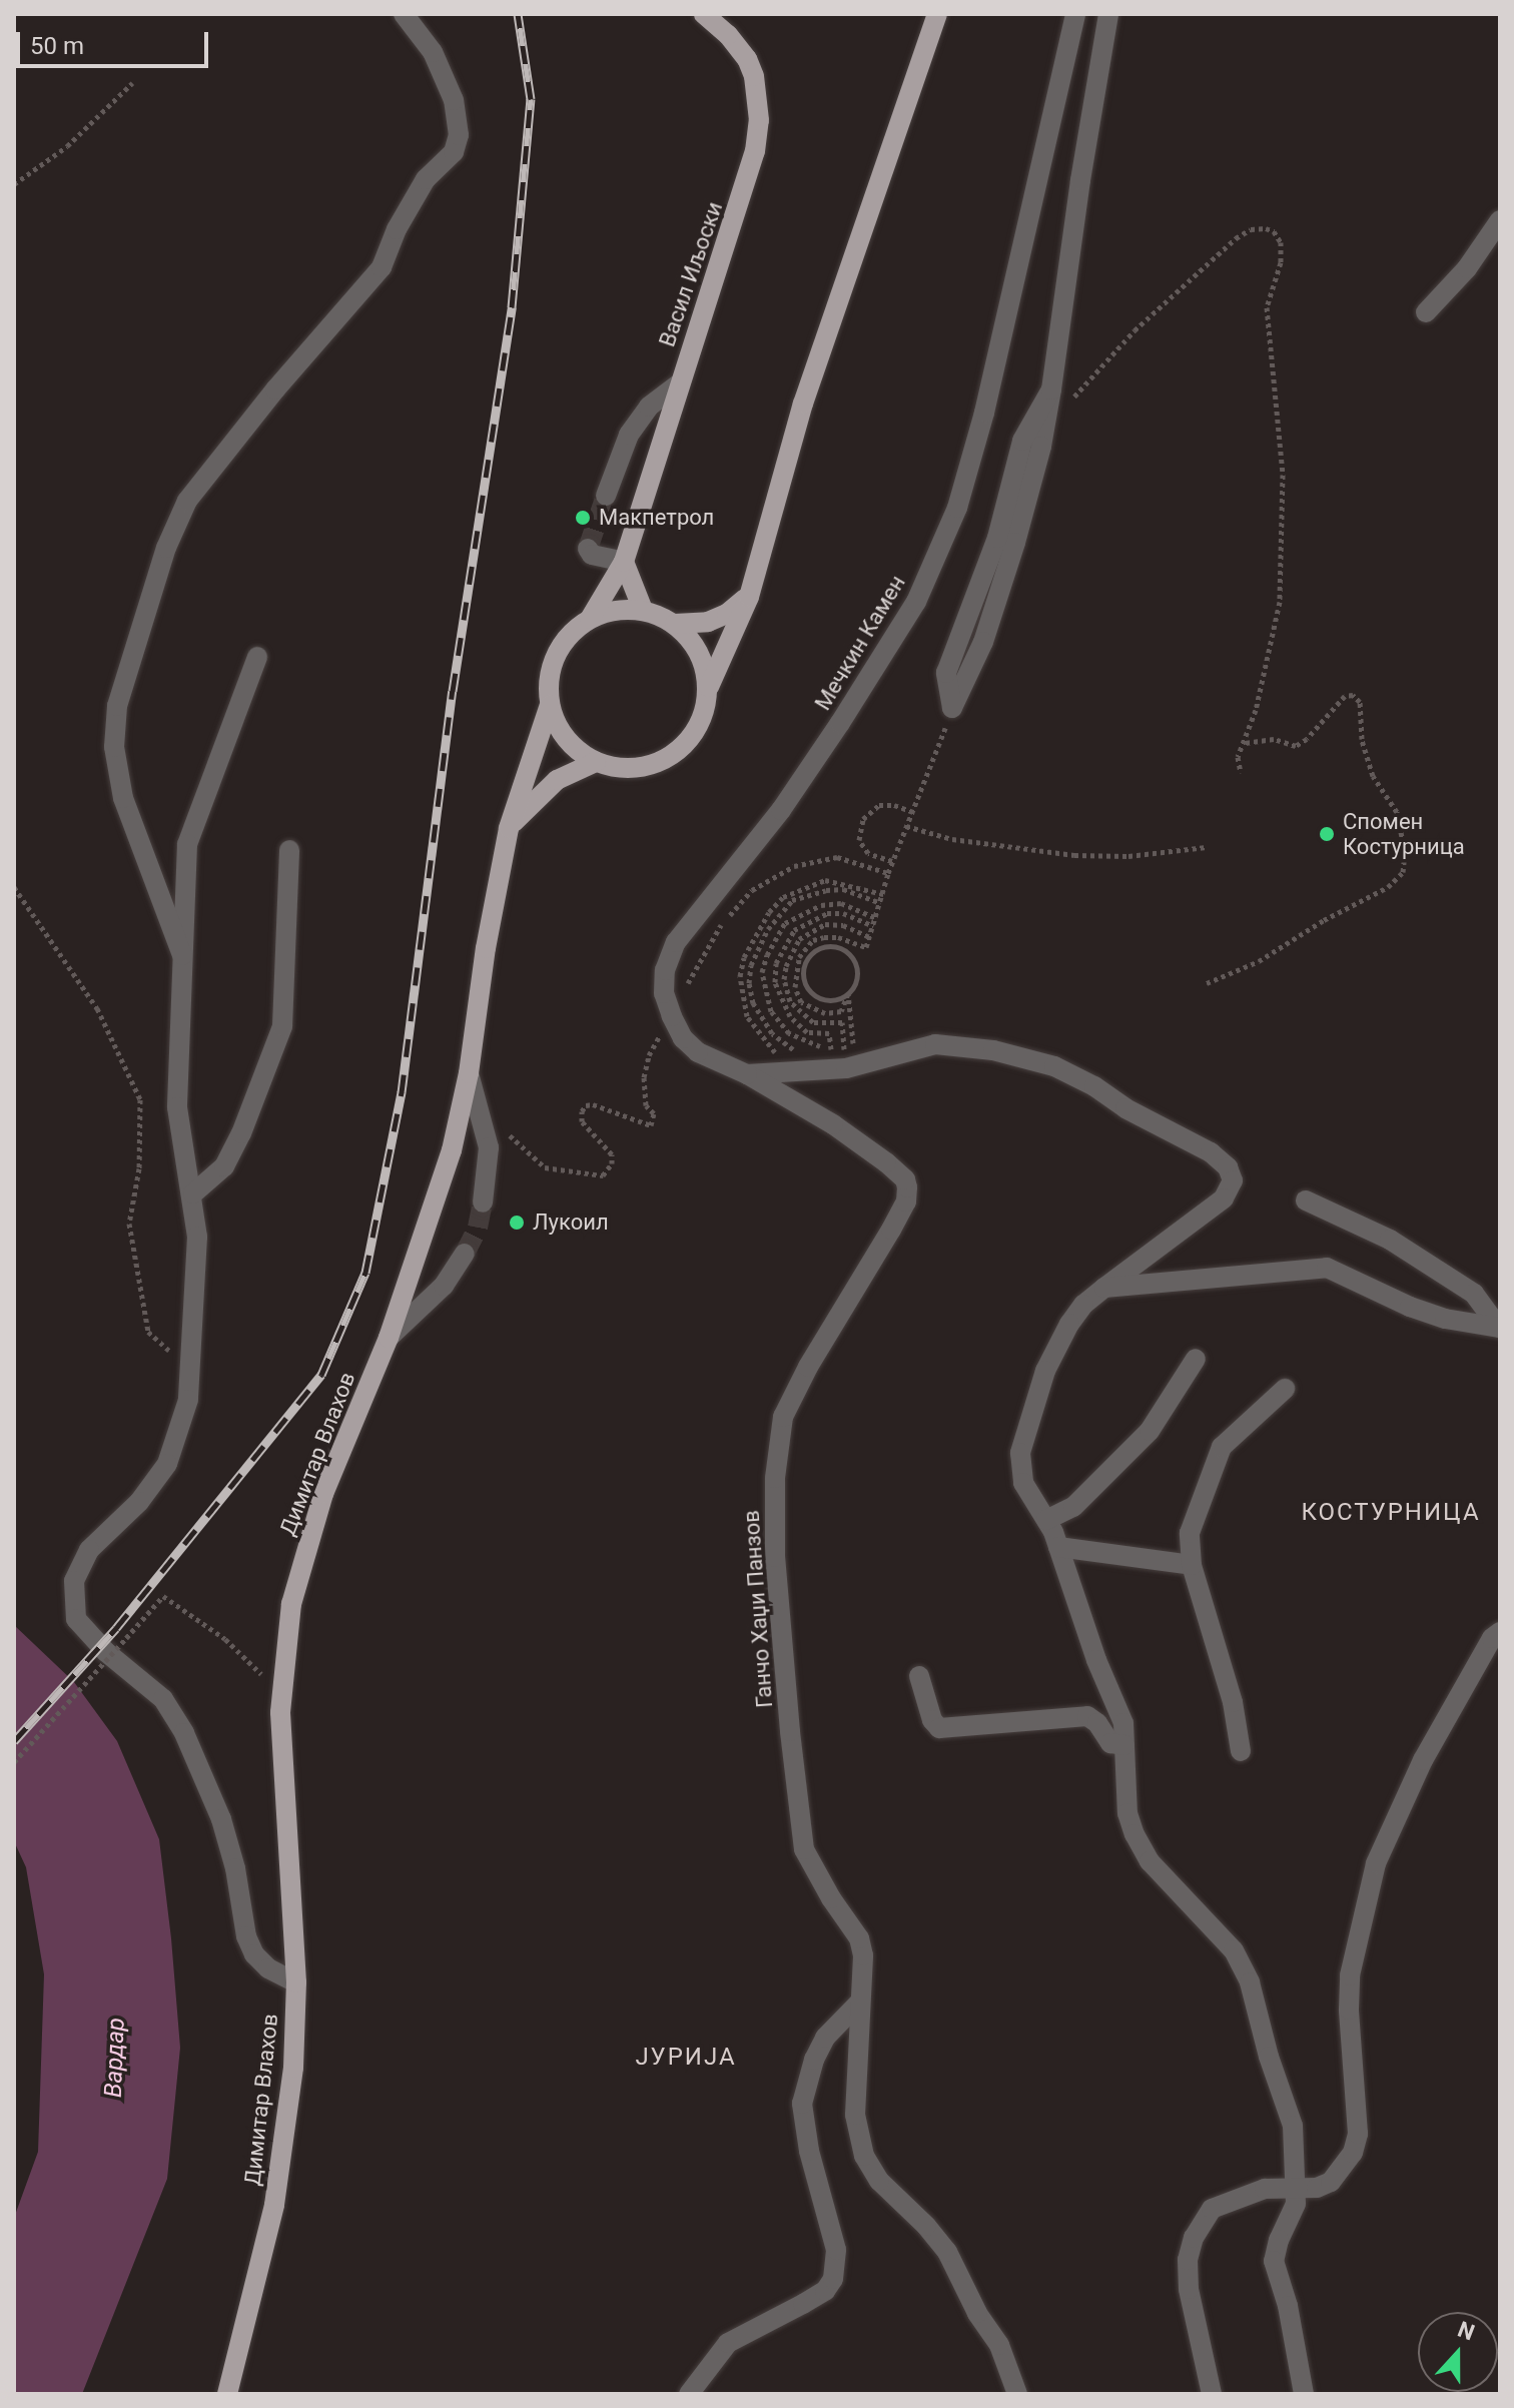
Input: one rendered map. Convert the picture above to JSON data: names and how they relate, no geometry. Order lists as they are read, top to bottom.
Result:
{
  "streets": {
    "main road": ["Васил Иљоски", "Димитар Влахов"],
    "street": ["Мечкин Камен", "Ганчо Хаџи Панзов"]
  },
  "crossings": [
    ["Васил Иљоски", "Димитар Влахов"],
    ["Мечкин Камен", "Ганчо Хаџи Панзов"]
  ],
  "districts": ["КОСТУРНИЦА", "ЈУРИЈА"],
  "water": ["Вардар"],
  "places": ["Макпетрол", "Спомен Костурница", "Лукоил"],
  "scale_bar": "50 m",
  "north": "top"
}
